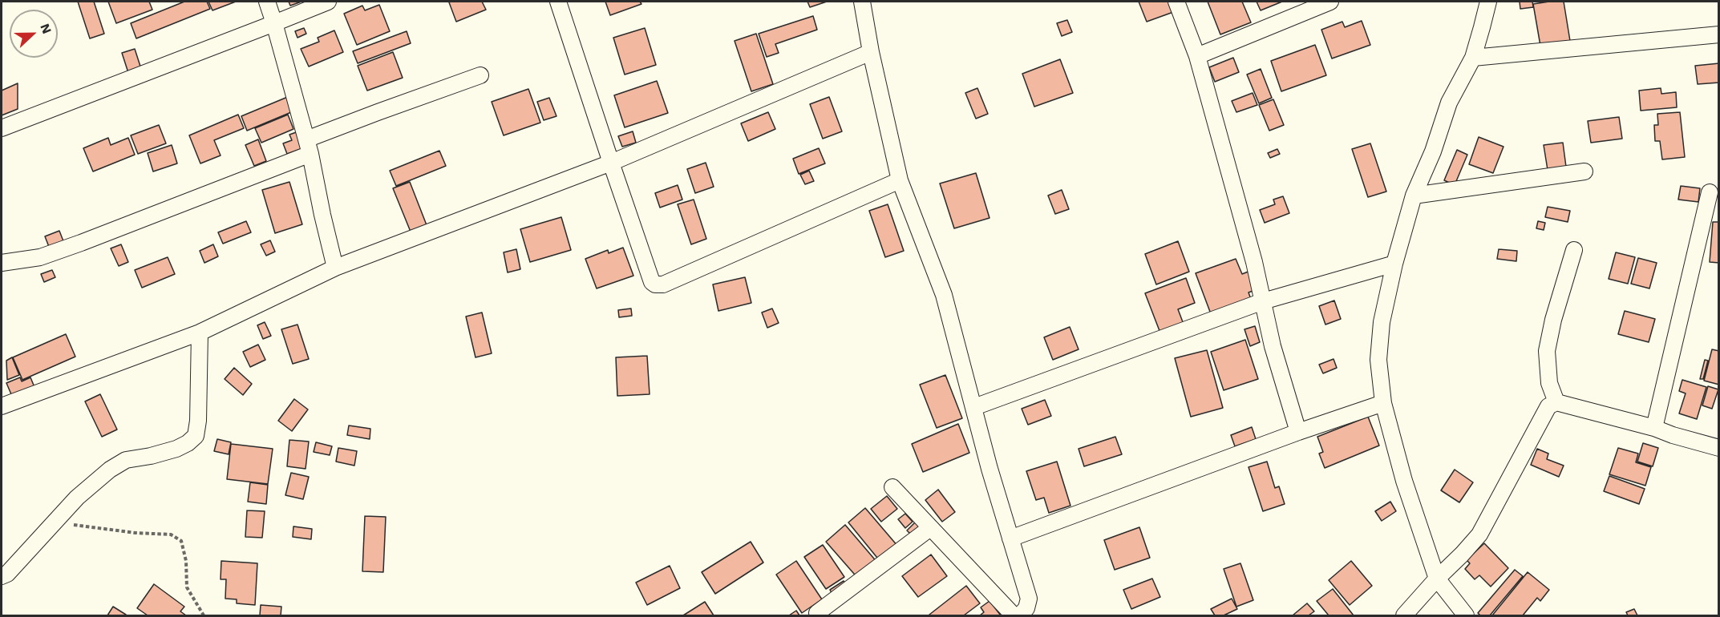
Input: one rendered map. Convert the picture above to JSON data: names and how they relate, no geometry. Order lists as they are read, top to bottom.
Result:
{
  "north": "right"
}
